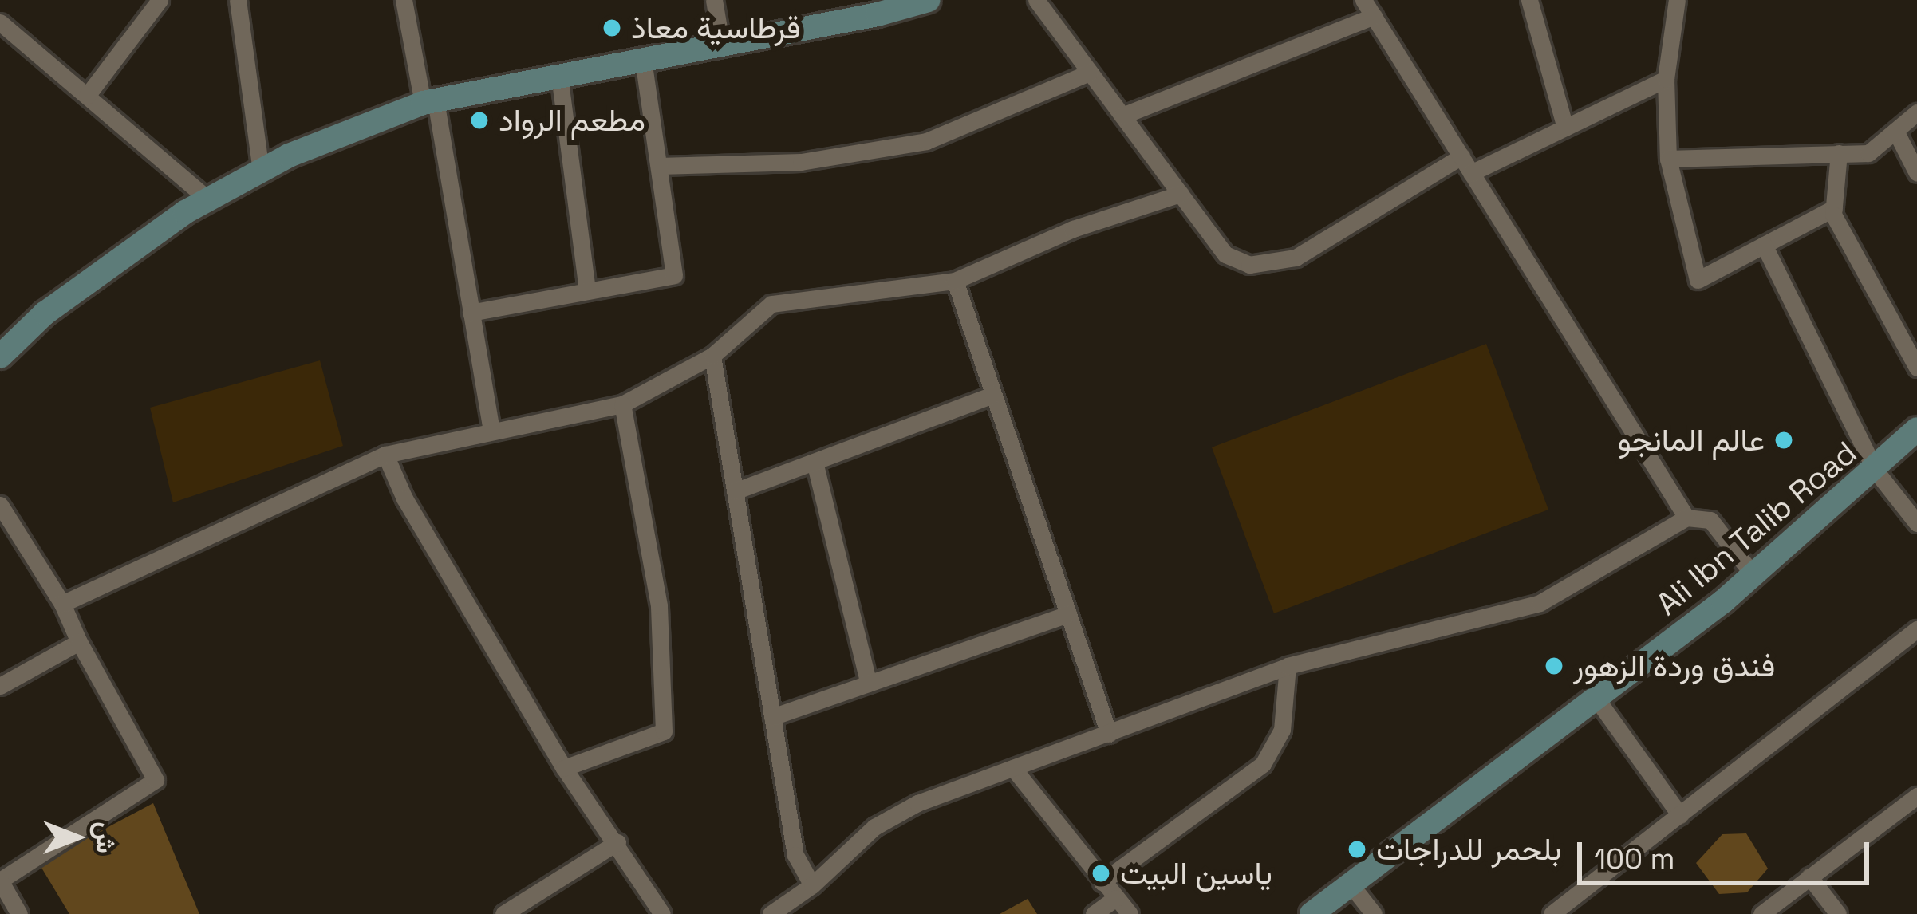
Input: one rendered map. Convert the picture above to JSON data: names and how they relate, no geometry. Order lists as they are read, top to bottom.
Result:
{
  "streets": {
    "main road": ["Ali Ibn Talib Road"]
  },
  "places": [
    "قرطاسية معاذ",
    "مطعم الرواد",
    "عالم المانجو",
    "فندق وردة الزهور",
    "بلحمر للدراجات",
    "ياسين البيت"
  ],
  "scale_bar": "100 m",
  "north": "right"
}
